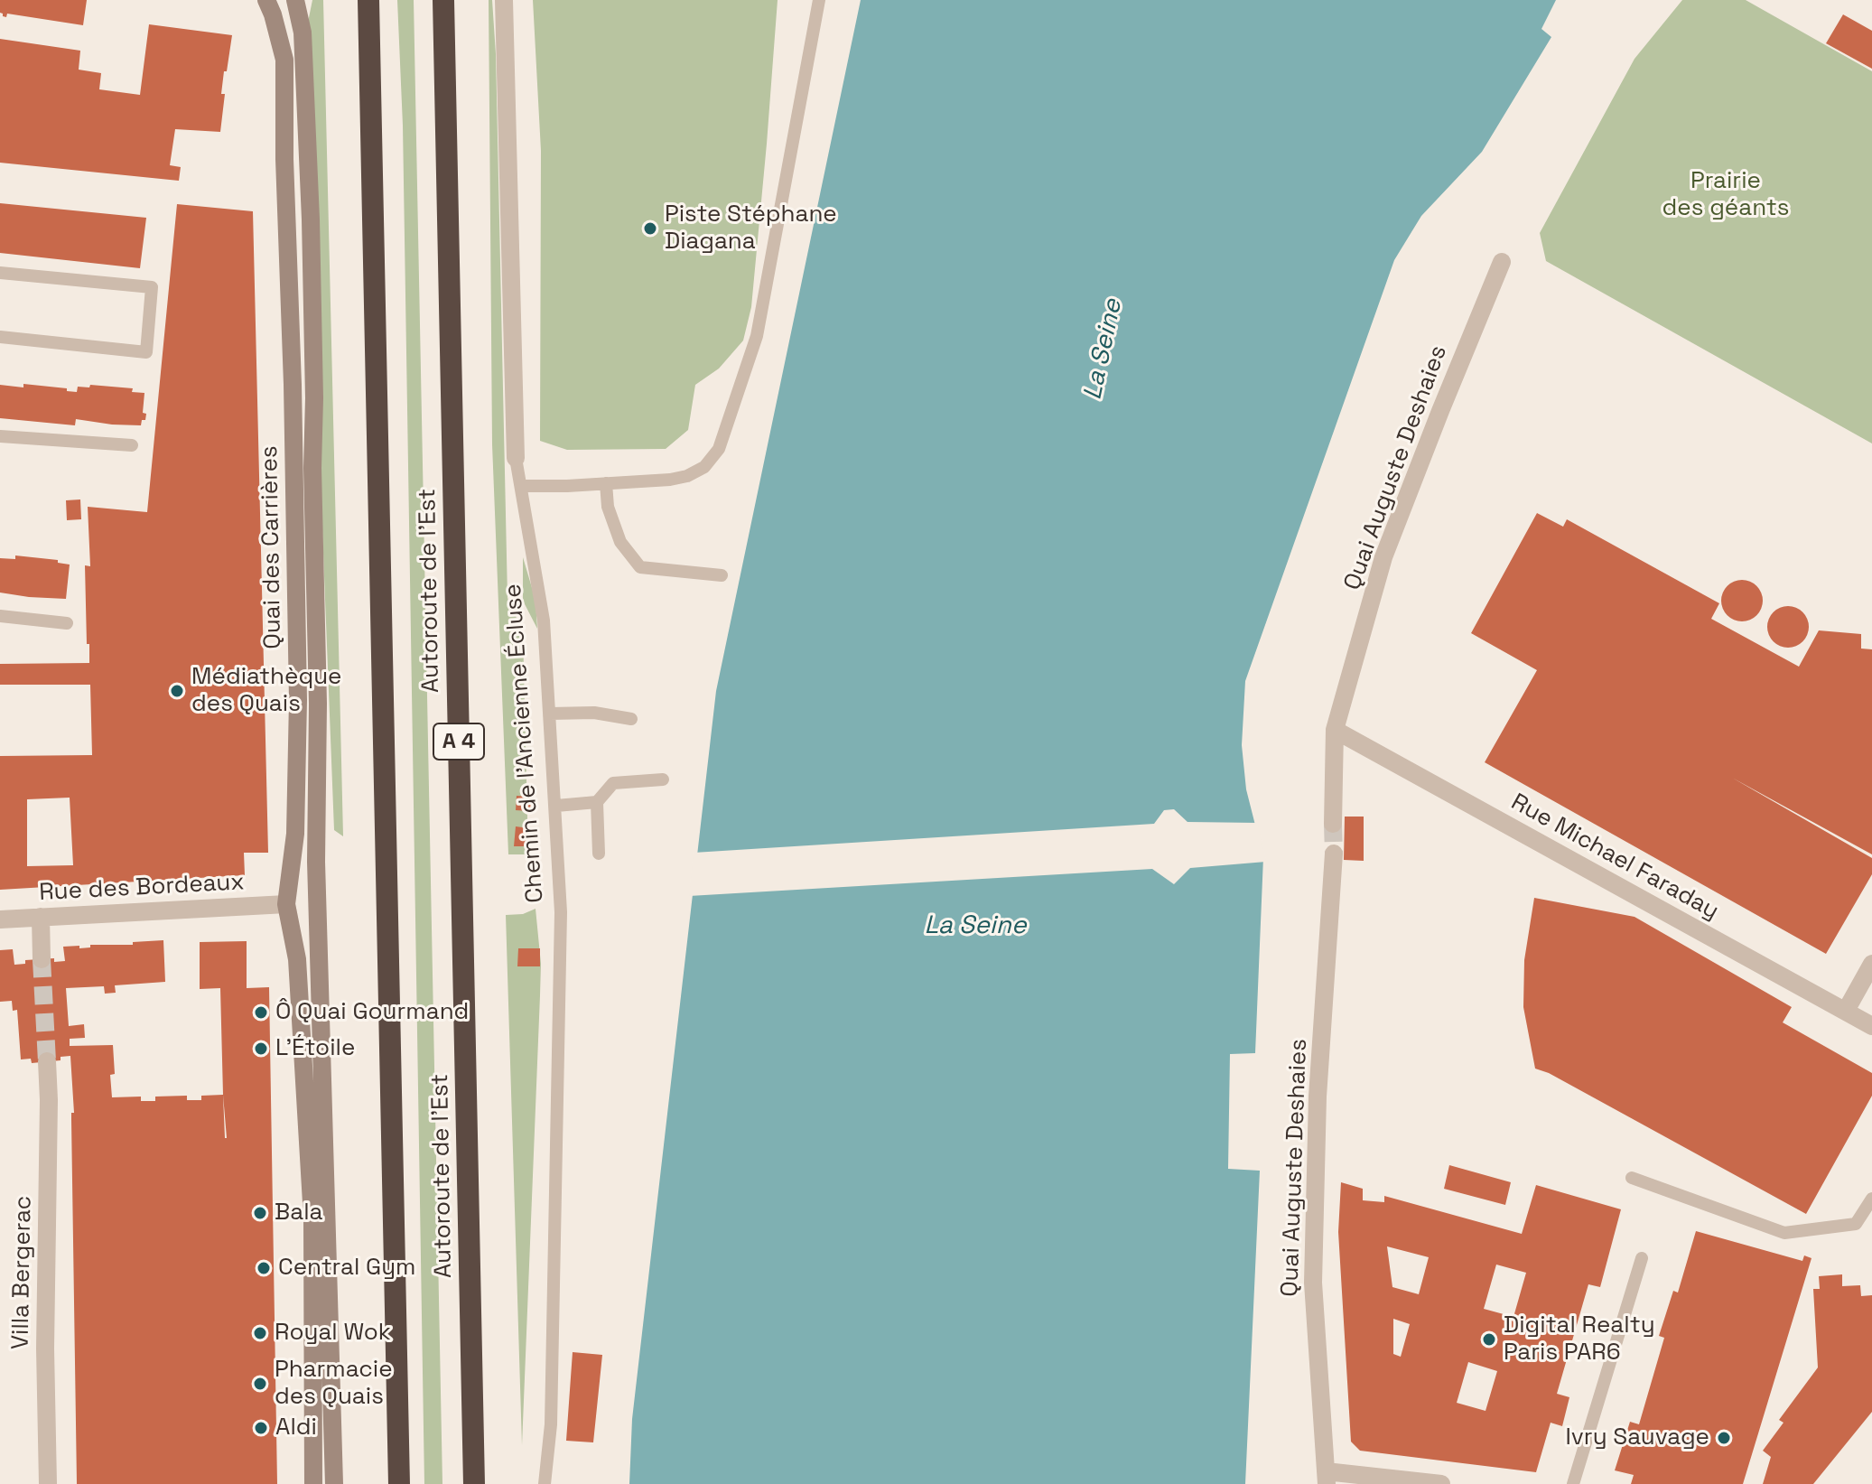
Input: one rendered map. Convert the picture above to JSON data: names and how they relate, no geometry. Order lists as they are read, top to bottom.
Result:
{
  "streets": {
    "highway": ["Autoroute de l’Est", "A 4"],
    "main road": ["Quai des Carrières"],
    "street": [
      "Quai Auguste Deshaies",
      "Chemin de l'Ancienne Écluse",
      "Rue Michael Faraday",
      "Rue des Bordeaux",
      "Villa Bergerac"
    ]
  },
  "crossings": [
    ["Quai Auguste Deshaies", "Rue Michael Faraday"],
    ["Quai des Carrières", "Rue des Bordeaux"]
  ],
  "water": ["La Seine"],
  "parks": ["Prairie des géants"],
  "places": [
    "Piste Stéphane Diagana",
    "Médiathèque des Quais",
    "Ô Quai Gourmand",
    "L'Étoile",
    "Bala",
    "Central Gym",
    "Royal Wok",
    "Digital Realty Paris PAR6",
    "Pharmacie des Quais",
    "Aldi",
    "Ivry Sauvage"
  ]
}
